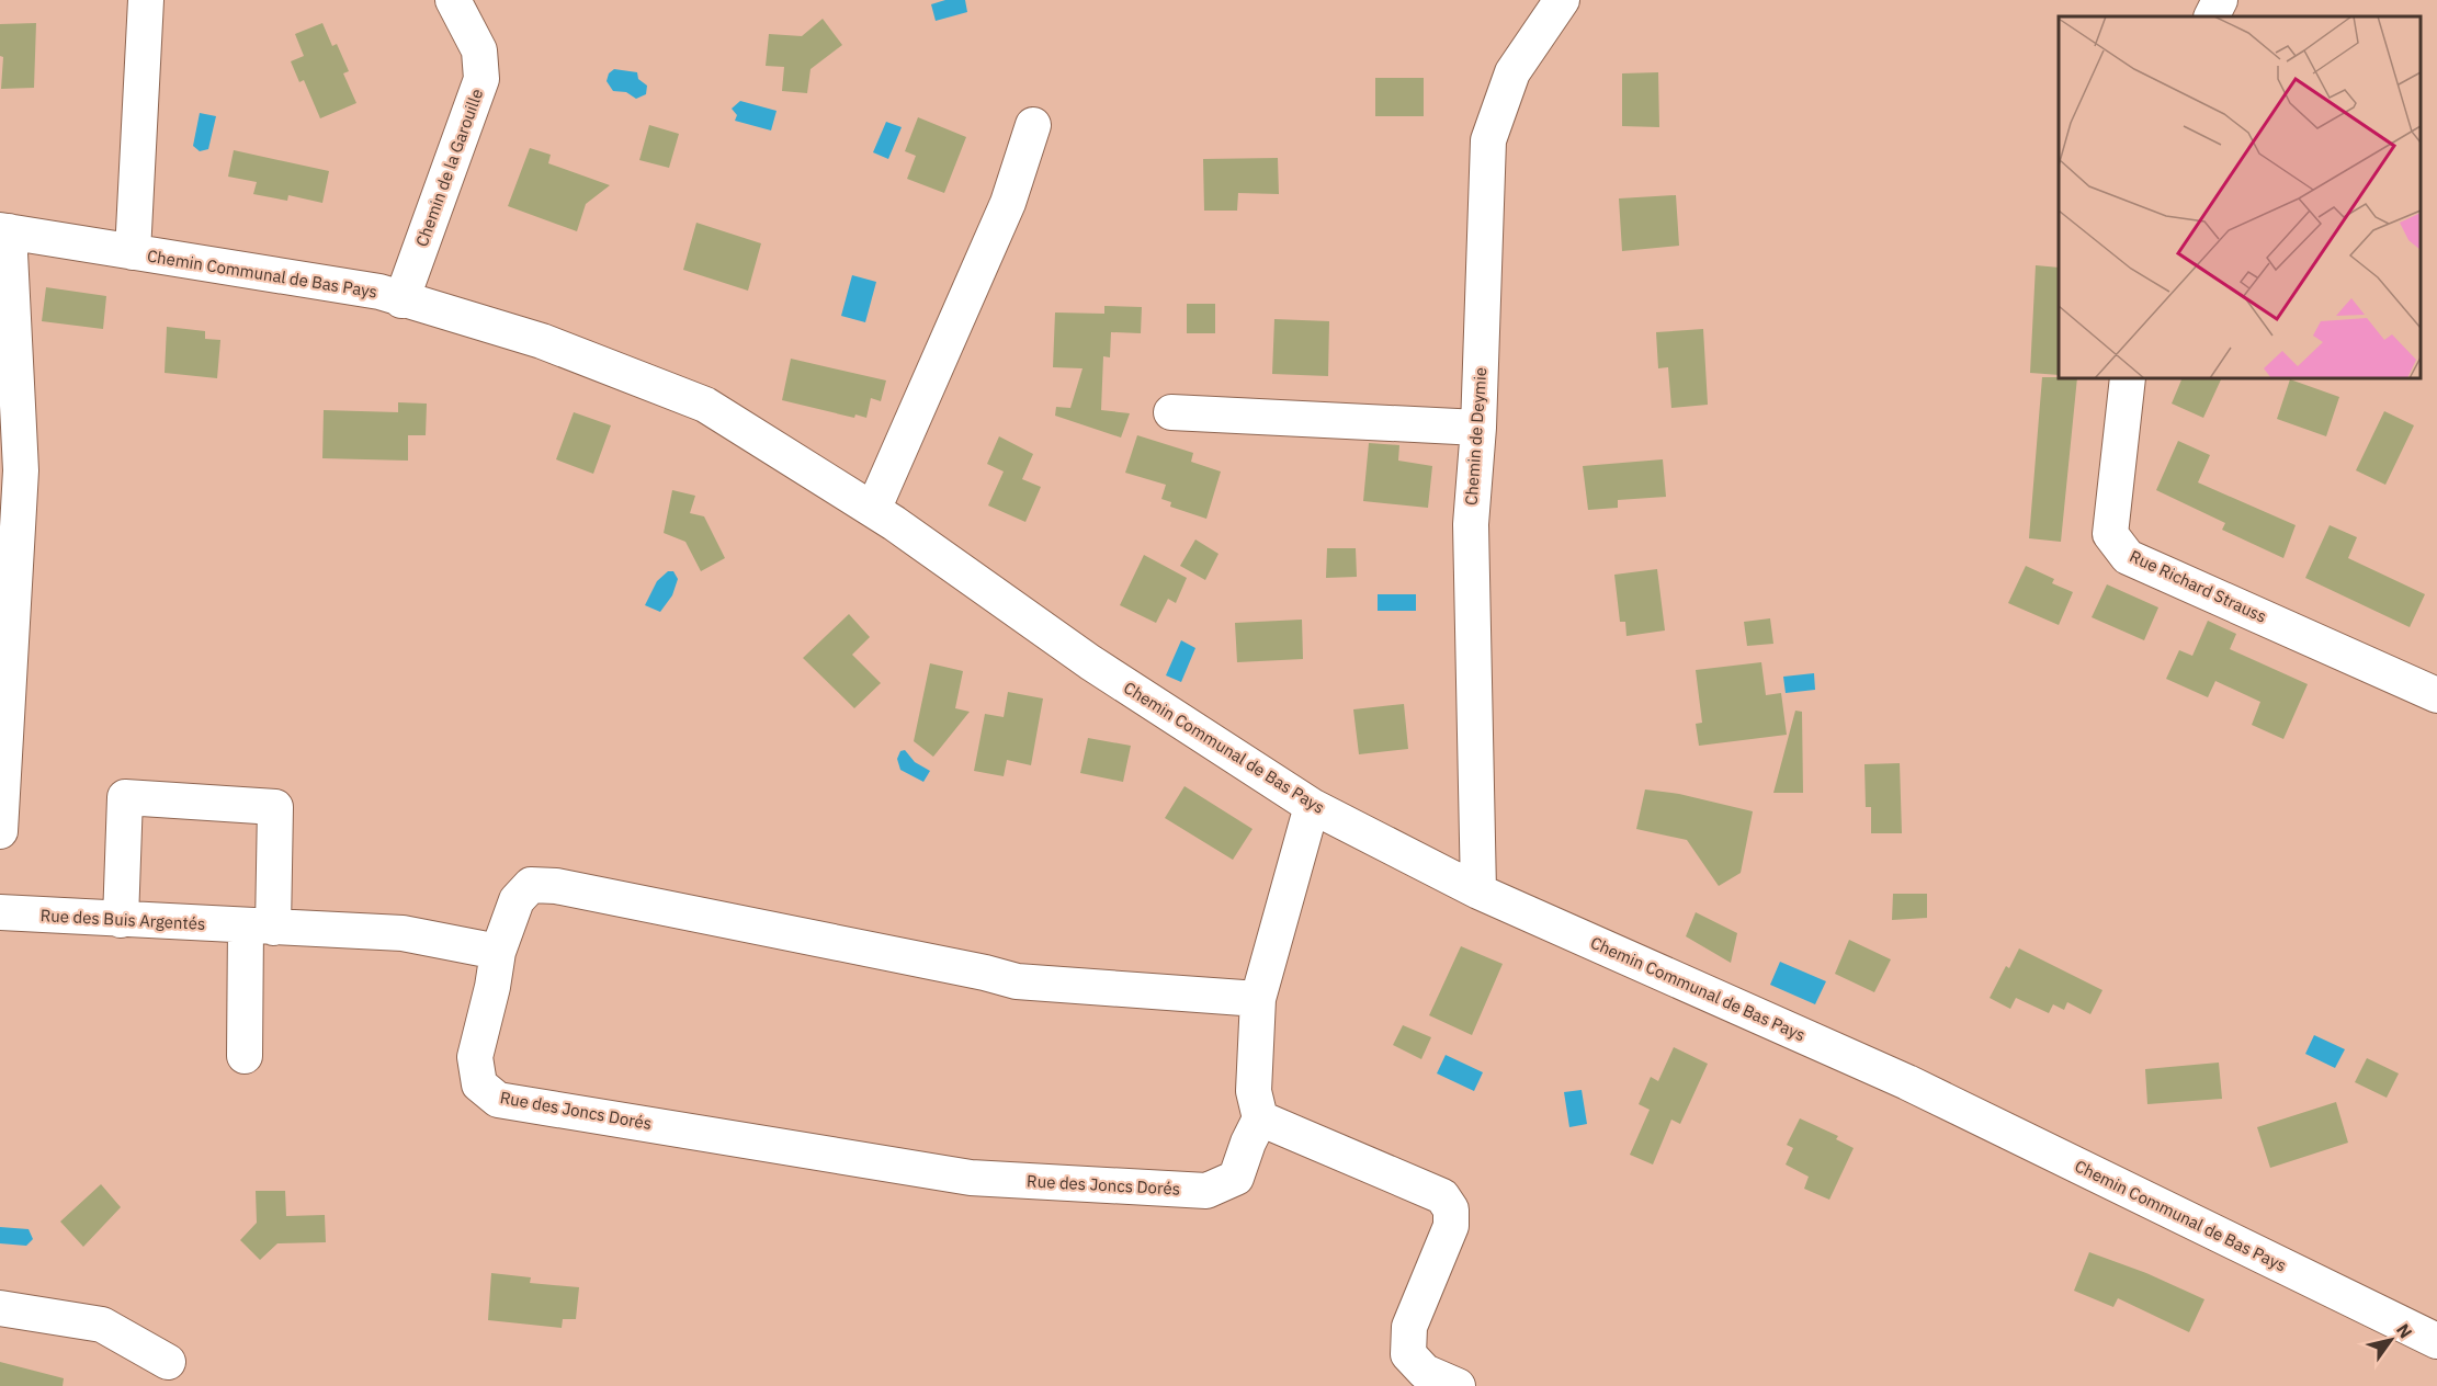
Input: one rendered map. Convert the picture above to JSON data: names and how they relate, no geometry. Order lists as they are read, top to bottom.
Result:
{
  "streets": {
    "street": [
      "Chemin de la Garouille",
      "Chemin Communal de Bas Pays",
      "Chemin de Deymie",
      "Rue Richard Strauss",
      "Rue des Buis Argentés",
      "Rue des Joncs Dorés"
    ]
  },
  "crossings": [
    ["Chemin de la Garouille", "Chemin Communal de Bas Pays"],
    ["Chemin Communal de Bas Pays", "Chemin de Deymie"],
    ["Rue des Buis Argentés", "Rue des Joncs Dorés"]
  ],
  "north": "top right"
}
